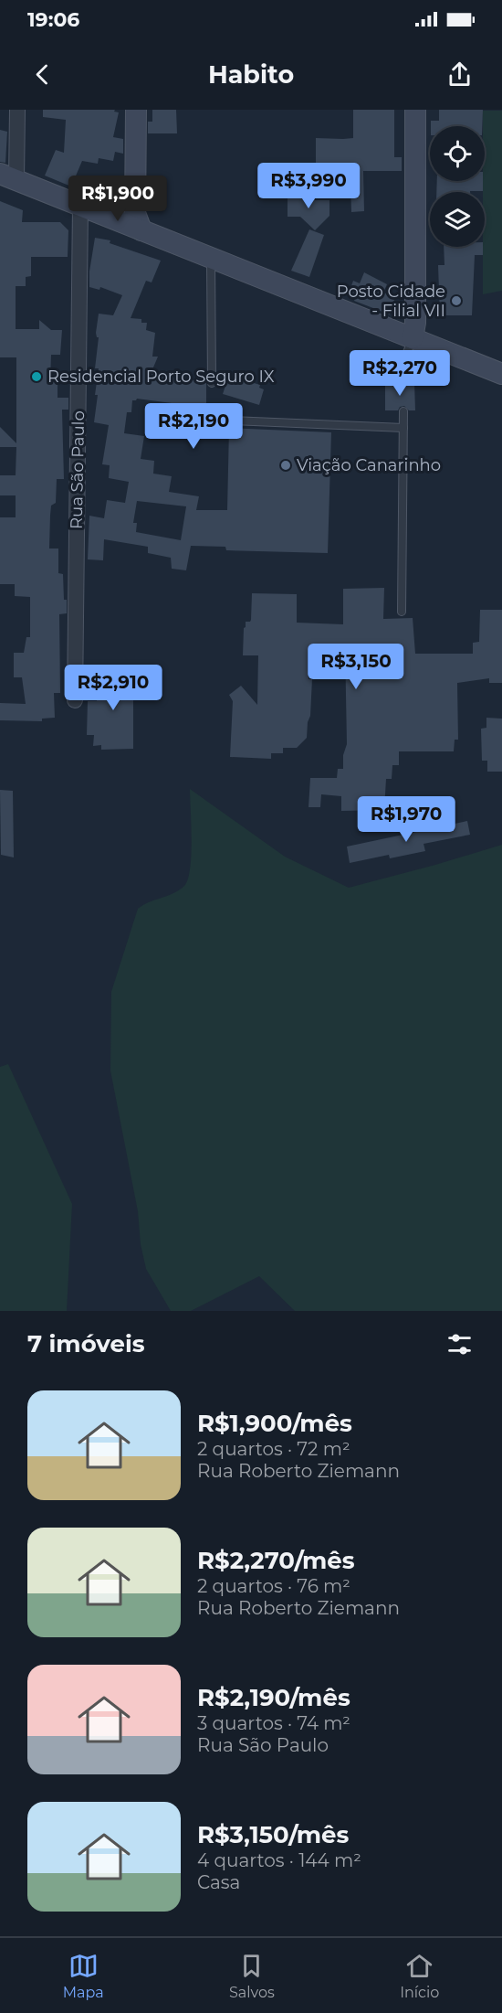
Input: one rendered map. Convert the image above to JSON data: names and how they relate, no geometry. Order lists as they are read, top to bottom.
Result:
{
  "streets": {
    "street": ["Rua São Paulo"]
  },
  "places": ["Posto Cidade - Filial VII", "Residencial Porto Seguro IX", "Viação Canarinho"],
  "page": {
    "status": "19:06",
    "header": "Habito",
    "price": [
      "R$3,990",
      "R$1,900",
      "R$2,270",
      "R$2,190",
      "R$3,150",
      "R$2,910",
      "R$1,970"
    ],
    "heading": "7 imóveis",
    "list": [
      {
        "name": "R$1,900/mês",
        "note": "2 quartos · 72 m² · Rua Roberto Ziemann"
      },
      {
        "name": "R$2,270/mês",
        "note": "2 quartos · 76 m² · Rua Roberto Ziemann"
      },
      {
        "name": "R$2,190/mês",
        "note": "3 quartos · 74 m² · Rua São Paulo"
      },
      {
        "name": "R$3,150/mês",
        "note": "4 quartos · 144 m² · Casa"
      }
    ],
    "tabs": ["Mapa", "Salvos", "Início"]
  }
}
